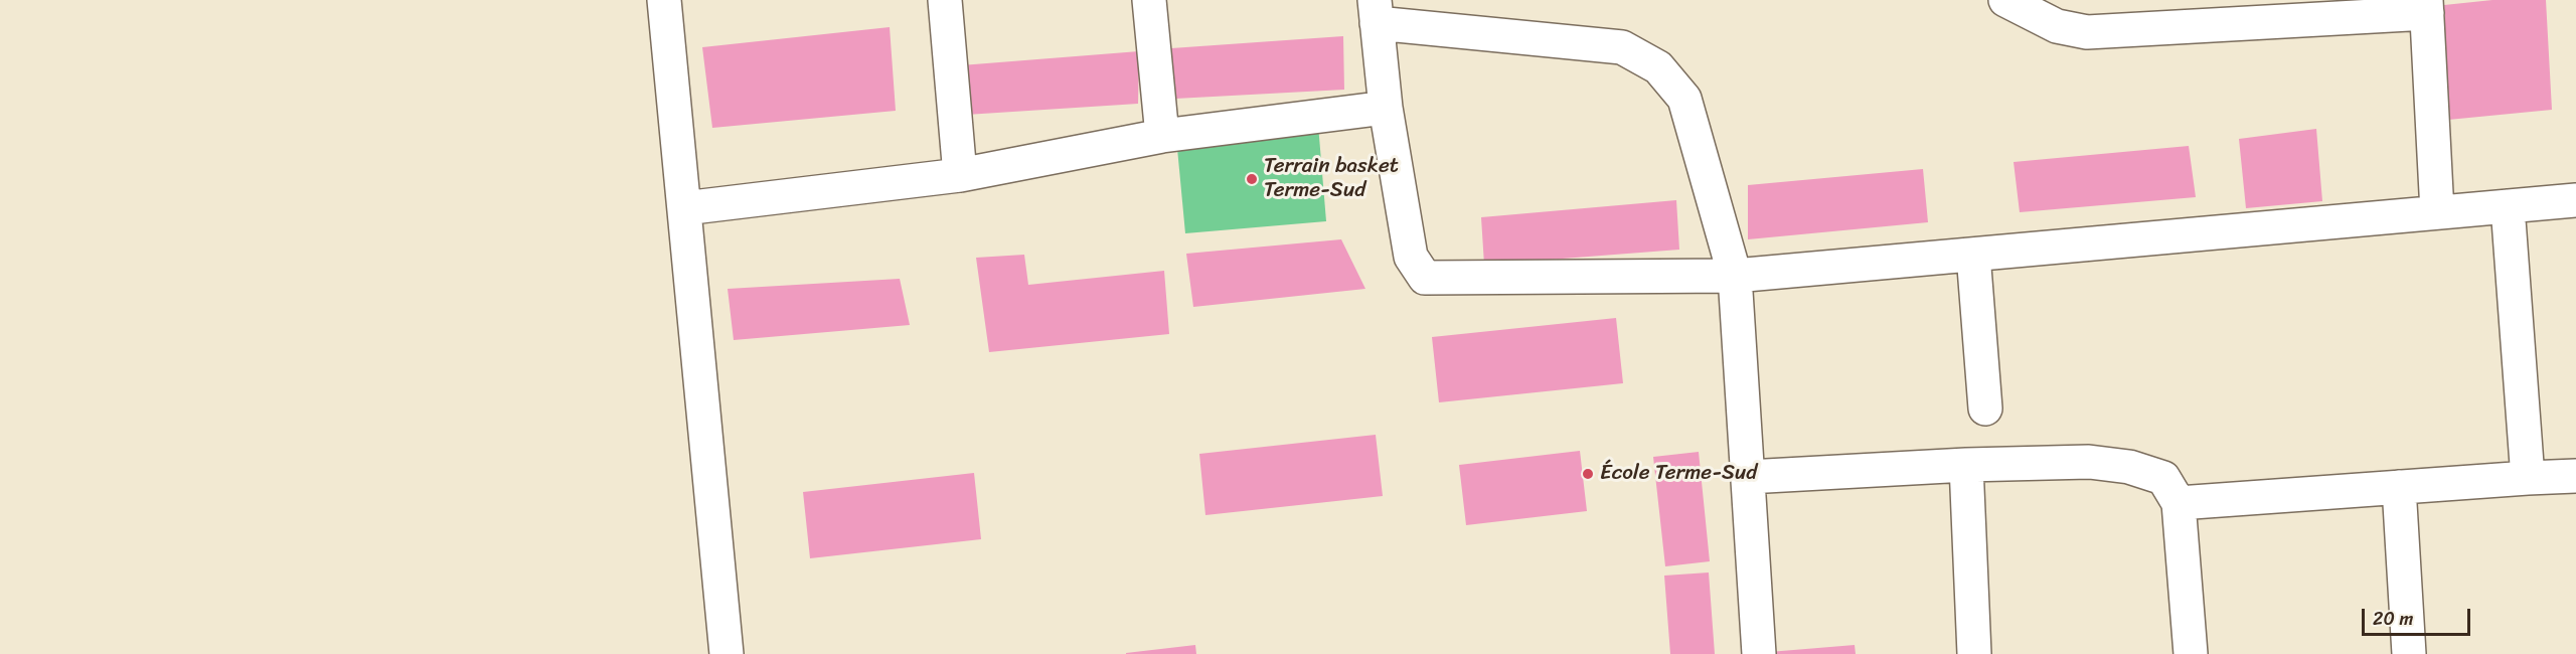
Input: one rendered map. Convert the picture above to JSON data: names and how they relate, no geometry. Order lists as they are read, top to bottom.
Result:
{
  "places": ["Terrain basket Terme-Sud", "École Terme-Sud"],
  "scale_bar": "20 m"
}
